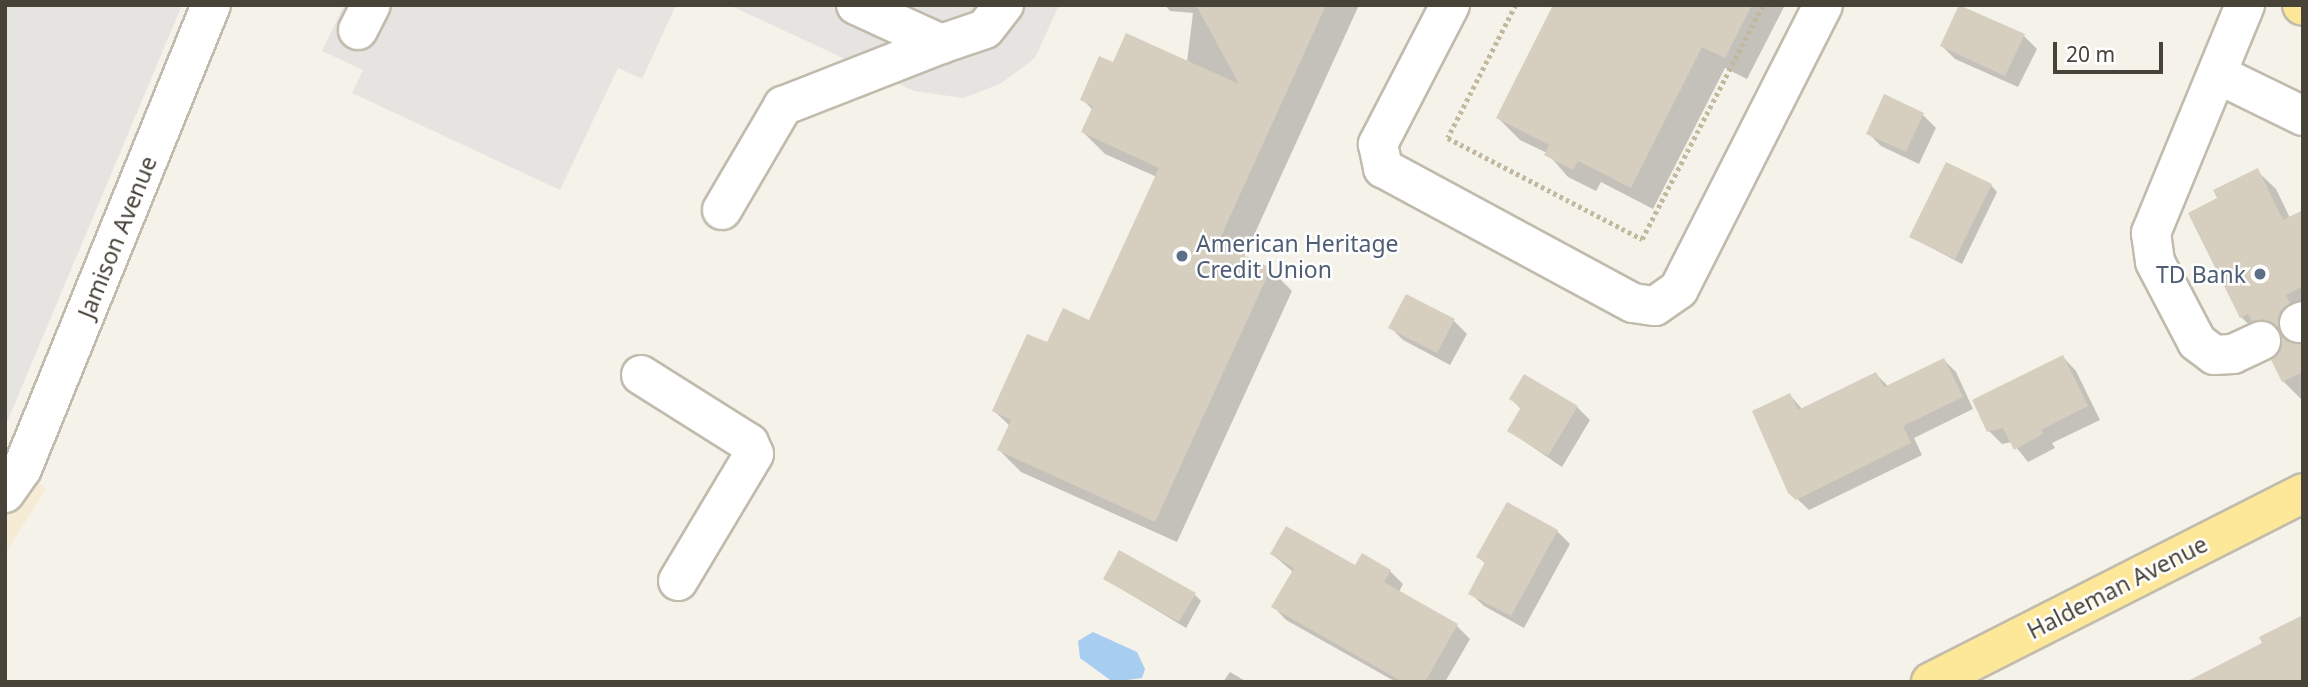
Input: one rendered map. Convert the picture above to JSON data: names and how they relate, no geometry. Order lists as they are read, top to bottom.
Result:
{
  "streets": {
    "main road": ["Haldeman Avenue"],
    "street": ["Jamison Avenue"]
  },
  "places": ["American Heritage Credit Union", "TD Bank"],
  "scale_bar": "20 m"
}
